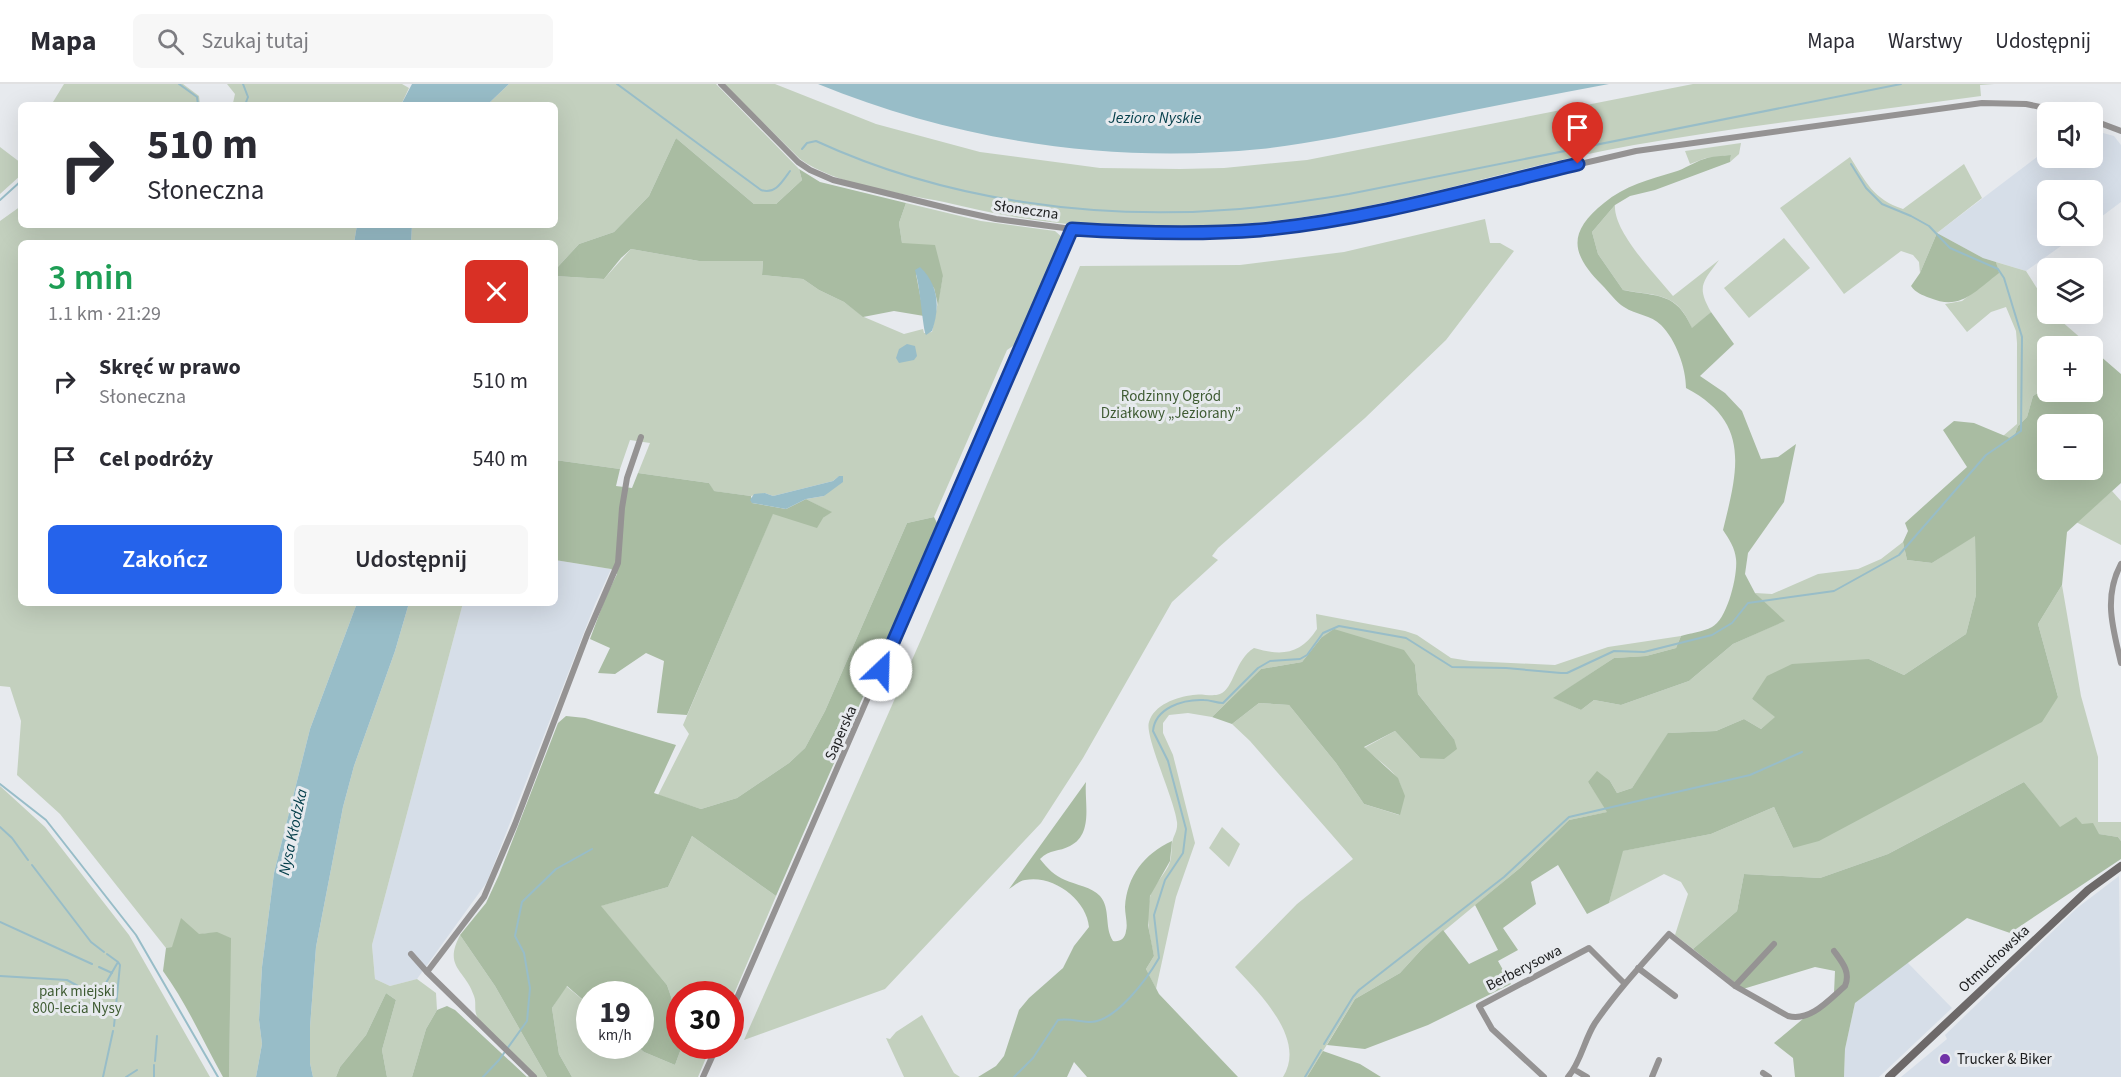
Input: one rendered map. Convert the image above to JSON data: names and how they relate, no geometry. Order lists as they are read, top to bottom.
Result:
{
  "streets": {
    "main road": ["Otmuchowska"],
    "street": ["Słoneczna", "Saperska", "Berberysowa"]
  },
  "crossings": [
    ["Słoneczna", "Saperska"]
  ],
  "water": ["Jezioro Nyskie", "Nysa Kłodzka"],
  "parks": ["Rodzinny Ogród Działkowy „Jeziorany”", "park miejski 800-lecia Nysy"],
  "places": ["Trucker & Biker"],
  "page": {
    "header": "Mapa",
    "search": "Szukaj tutaj",
    "nav": ["Mapa", "Warstwy", "Udostępnij"],
    "map_buttons": ["+", "−"],
    "turn": ["510 m", "Słoneczna"],
    "heading": ["3 min", "1.1 km · 21:29"],
    "list": [
      {
        "name": "Skręć w prawo",
        "note": "Słoneczna",
        "value": "510 m"
      },
      {
        "name": "Cel podróży",
        "value": "540 m"
      }
    ],
    "buttons": ["Zakończ", "Udostępnij"],
    "speed": "19 km/h",
    "limit": "30"
  }
}
